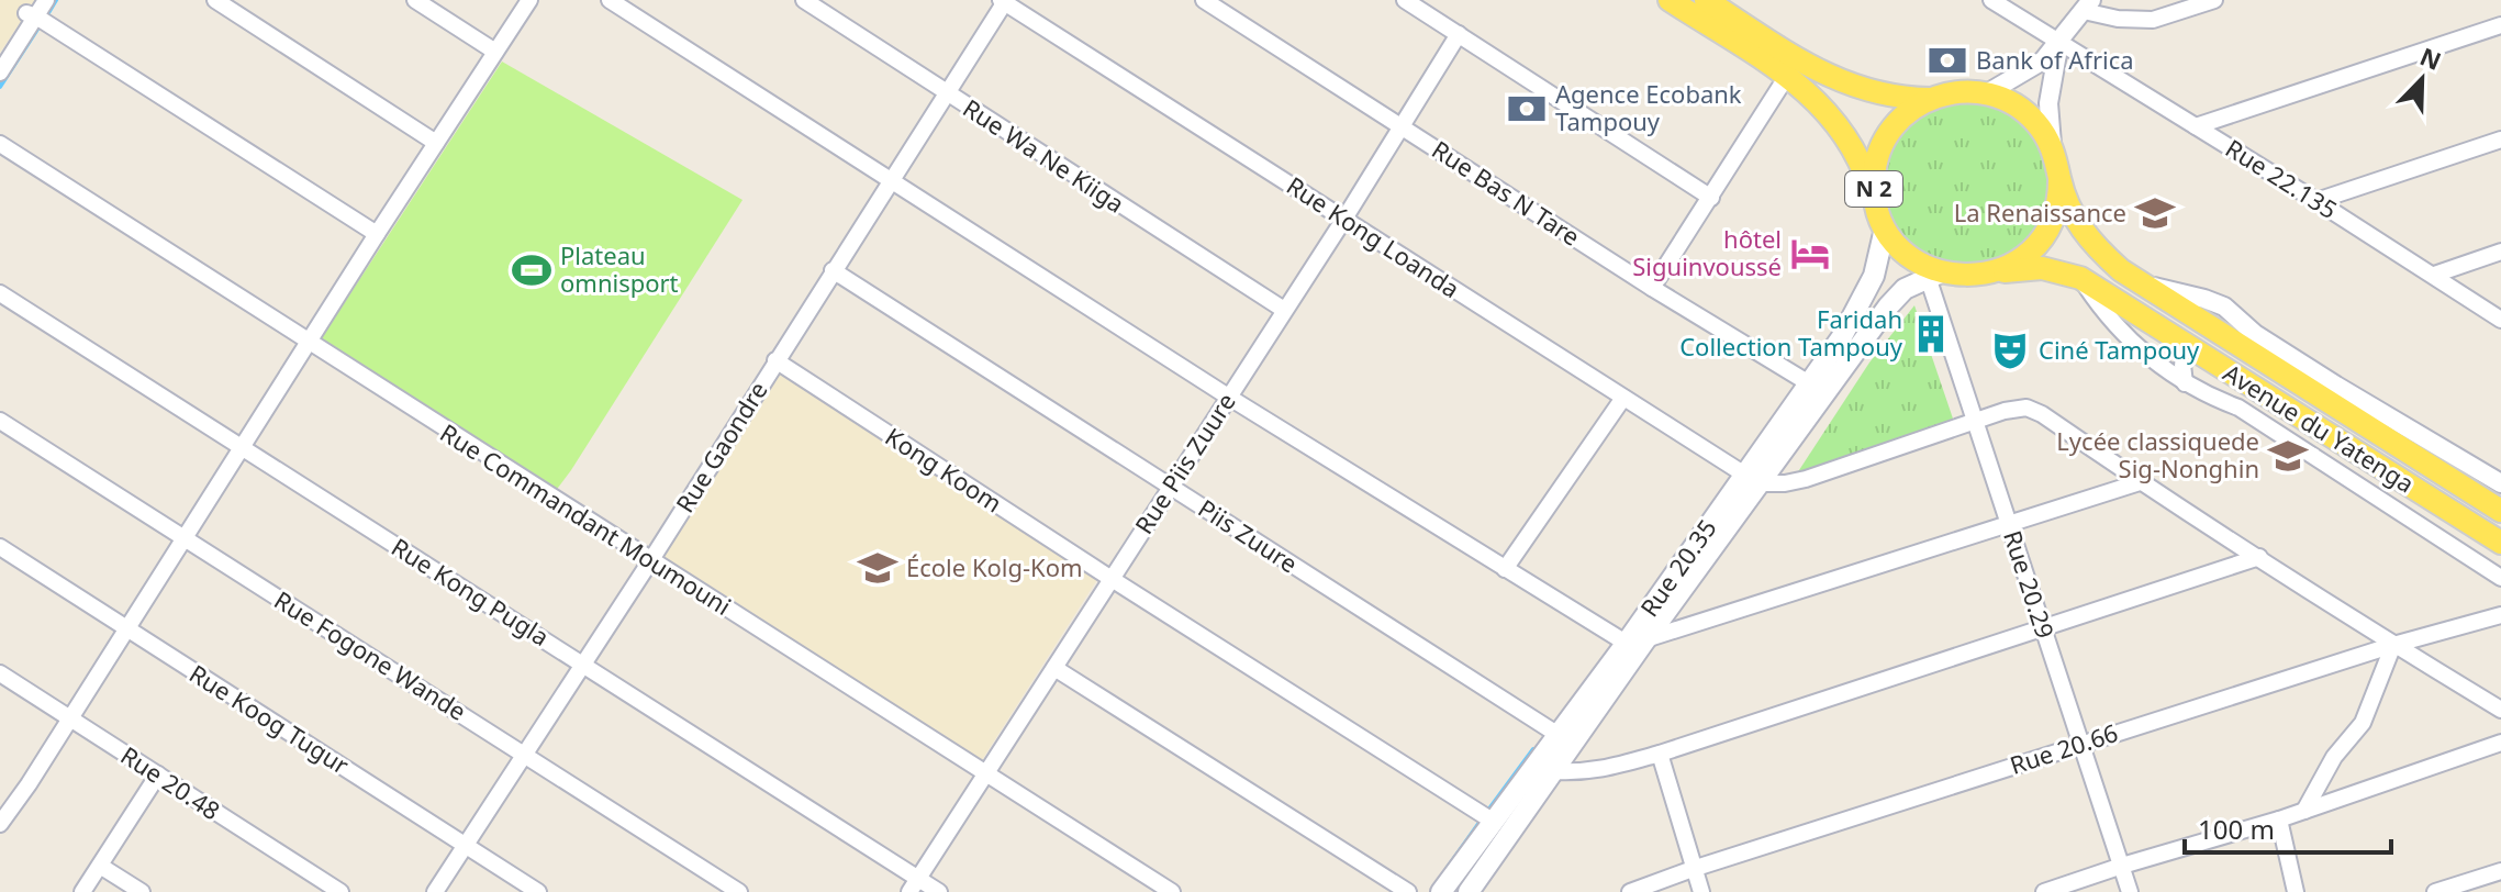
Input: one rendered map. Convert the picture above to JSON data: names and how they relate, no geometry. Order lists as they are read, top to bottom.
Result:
{
  "streets": {
    "main road": ["N 2", "Avenue du Yatenga", "Rue 20.35"],
    "street": [
      "Rue Wa Ne Kiiga",
      "Rue 22.135",
      "Rue Bas N Tare",
      "Rue Kong Loanda",
      "Rue Gaondre",
      "Rue Piis Zuure",
      "Kong Koom",
      "Rue Commandant Moumouni",
      "Piis Zuure",
      "Rue 20.29",
      "Rue Kong Pugla",
      "Rue Fogone Wande",
      "Rue Koog Tugur",
      "Rue 20.66",
      "Rue 20.48"
    ]
  },
  "crossings": [
    ["Rue Wa Ne Kiiga", "Rue Gaondre"],
    ["Rue Wa Ne Kiiga", "Rue Piis Zuure"],
    ["N 2", "Avenue du Yatenga"],
    ["N 2", "Rue 20.35"],
    ["N 2", "Rue 20.29"],
    ["Rue Bas N Tare", "Rue Piis Zuure"],
    ["Rue Bas N Tare", "Rue 20.35"],
    ["Rue Kong Loanda", "Rue Gaondre"],
    ["Rue Kong Loanda", "Rue Piis Zuure"],
    ["Rue Kong Loanda", "Rue 20.35"],
    ["Avenue du Yatenga", "Rue 20.35"],
    ["Avenue du Yatenga", "Rue 20.29"],
    ["Rue Gaondre", "Kong Koom"],
    ["Rue Gaondre", "Rue Commandant Moumouni"],
    ["Rue Gaondre", "Piis Zuure"],
    ["Rue Gaondre", "Rue Kong Pugla"],
    ["Rue Gaondre", "Rue Fogone Wande"],
    ["Rue Gaondre", "Rue Koog Tugur"],
    ["Rue Piis Zuure", "Kong Koom"],
    ["Rue Piis Zuure", "Rue Commandant Moumouni"],
    ["Rue Piis Zuure", "Piis Zuure"],
    ["Rue Piis Zuure", "Rue Kong Pugla"],
    ["Kong Koom", "Rue 20.35"],
    ["Piis Zuure", "Rue 20.35"],
    ["Rue 20.35", "Rue 20.29"],
    ["Rue 20.29", "Rue 20.66"]
  ],
  "places": {
    "bank": ["Bank of Africa", "Agence Ecobank Tampouy"],
    "school or university": ["La Renaissance", "Lycée classiquede Sig-Nonghin", "École Kolg-Kom"],
    "hotel": ["hôtel Siguinvoussé"],
    "sports": ["Plateau omnisport"],
    "building": ["Faridah Collection Tampouy"],
    "theatre": ["Ciné Tampouy"]
  },
  "scale_bar": "100 m",
  "north": "top right"
}
